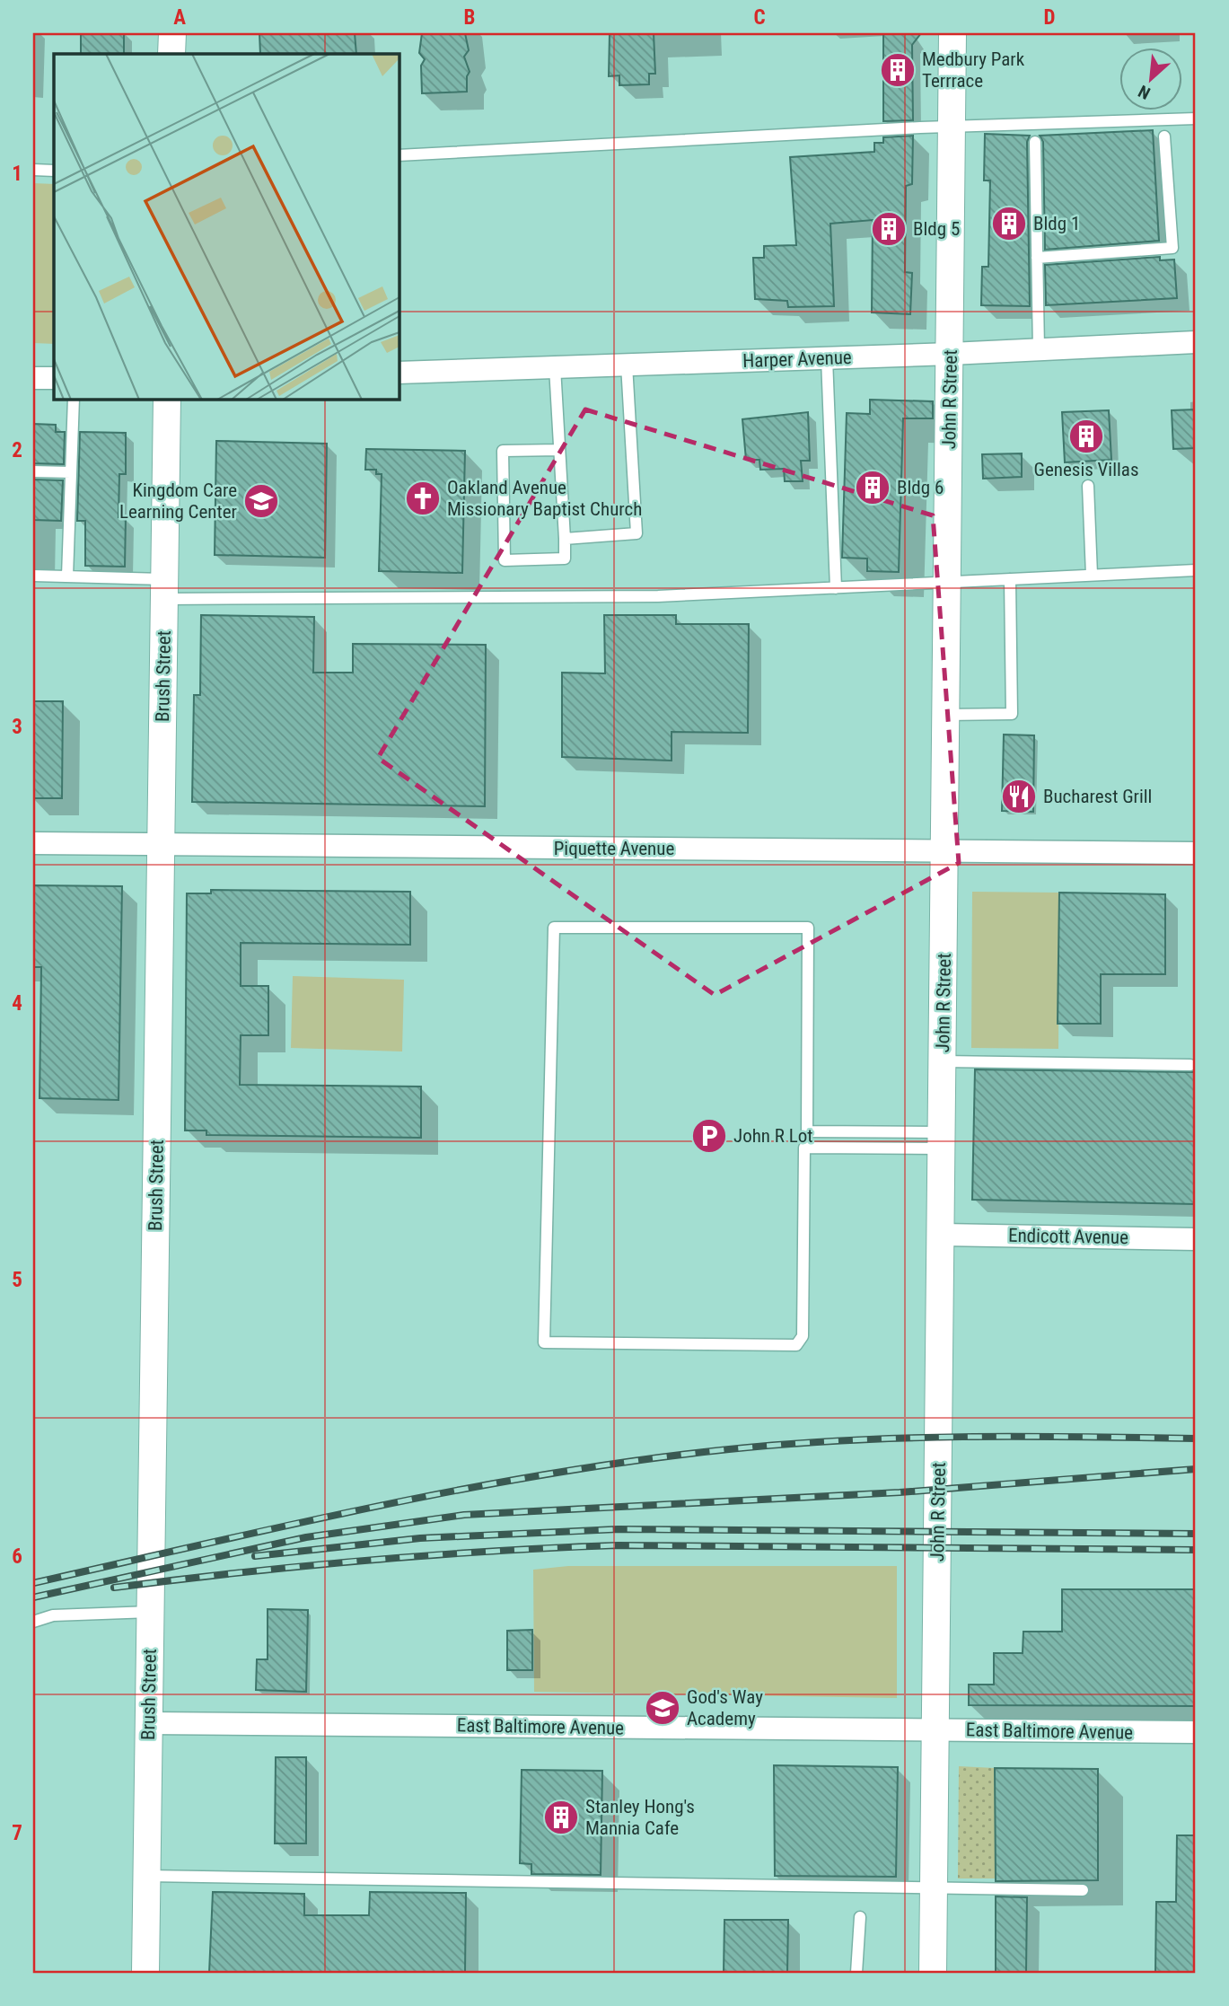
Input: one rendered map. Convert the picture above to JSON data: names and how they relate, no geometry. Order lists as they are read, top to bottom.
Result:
{
  "streets": {
    "street": [
      "Harper Avenue",
      "John R Street",
      "Brush Street",
      "Piquette Avenue",
      "Endicott Avenue",
      "East Baltimore Avenue"
    ]
  },
  "crossings": [
    ["Harper Avenue", "John R Street"],
    ["John R Street", "Piquette Avenue"],
    ["John R Street", "Endicott Avenue"],
    ["John R Street", "East Baltimore Avenue"],
    ["Brush Street", "Piquette Avenue"],
    ["Brush Street", "East Baltimore Avenue"]
  ],
  "places": {
    "building": [
      "Medbury Park Terrrace",
      "Bldg 1",
      "Bldg 5",
      "Genesis Villas",
      "Bldg 6",
      "Stanley Hong's Mannia Cafe"
    ],
    "church": ["Oakland Avenue Missionary Baptist Church"],
    "school or university": ["Kingdom Care Learning Center", "God's Way Academy"],
    "restaurant": ["Bucharest Grill"],
    "parking": ["John R Lot"]
  },
  "north": "bottom left",
  "grid": {
    "columns": [
      "A",
      "B",
      "C",
      "D"
    ],
    "rows": [
      "1",
      "2",
      "3",
      "4",
      "5",
      "6",
      "7"
    ]
  }
}
